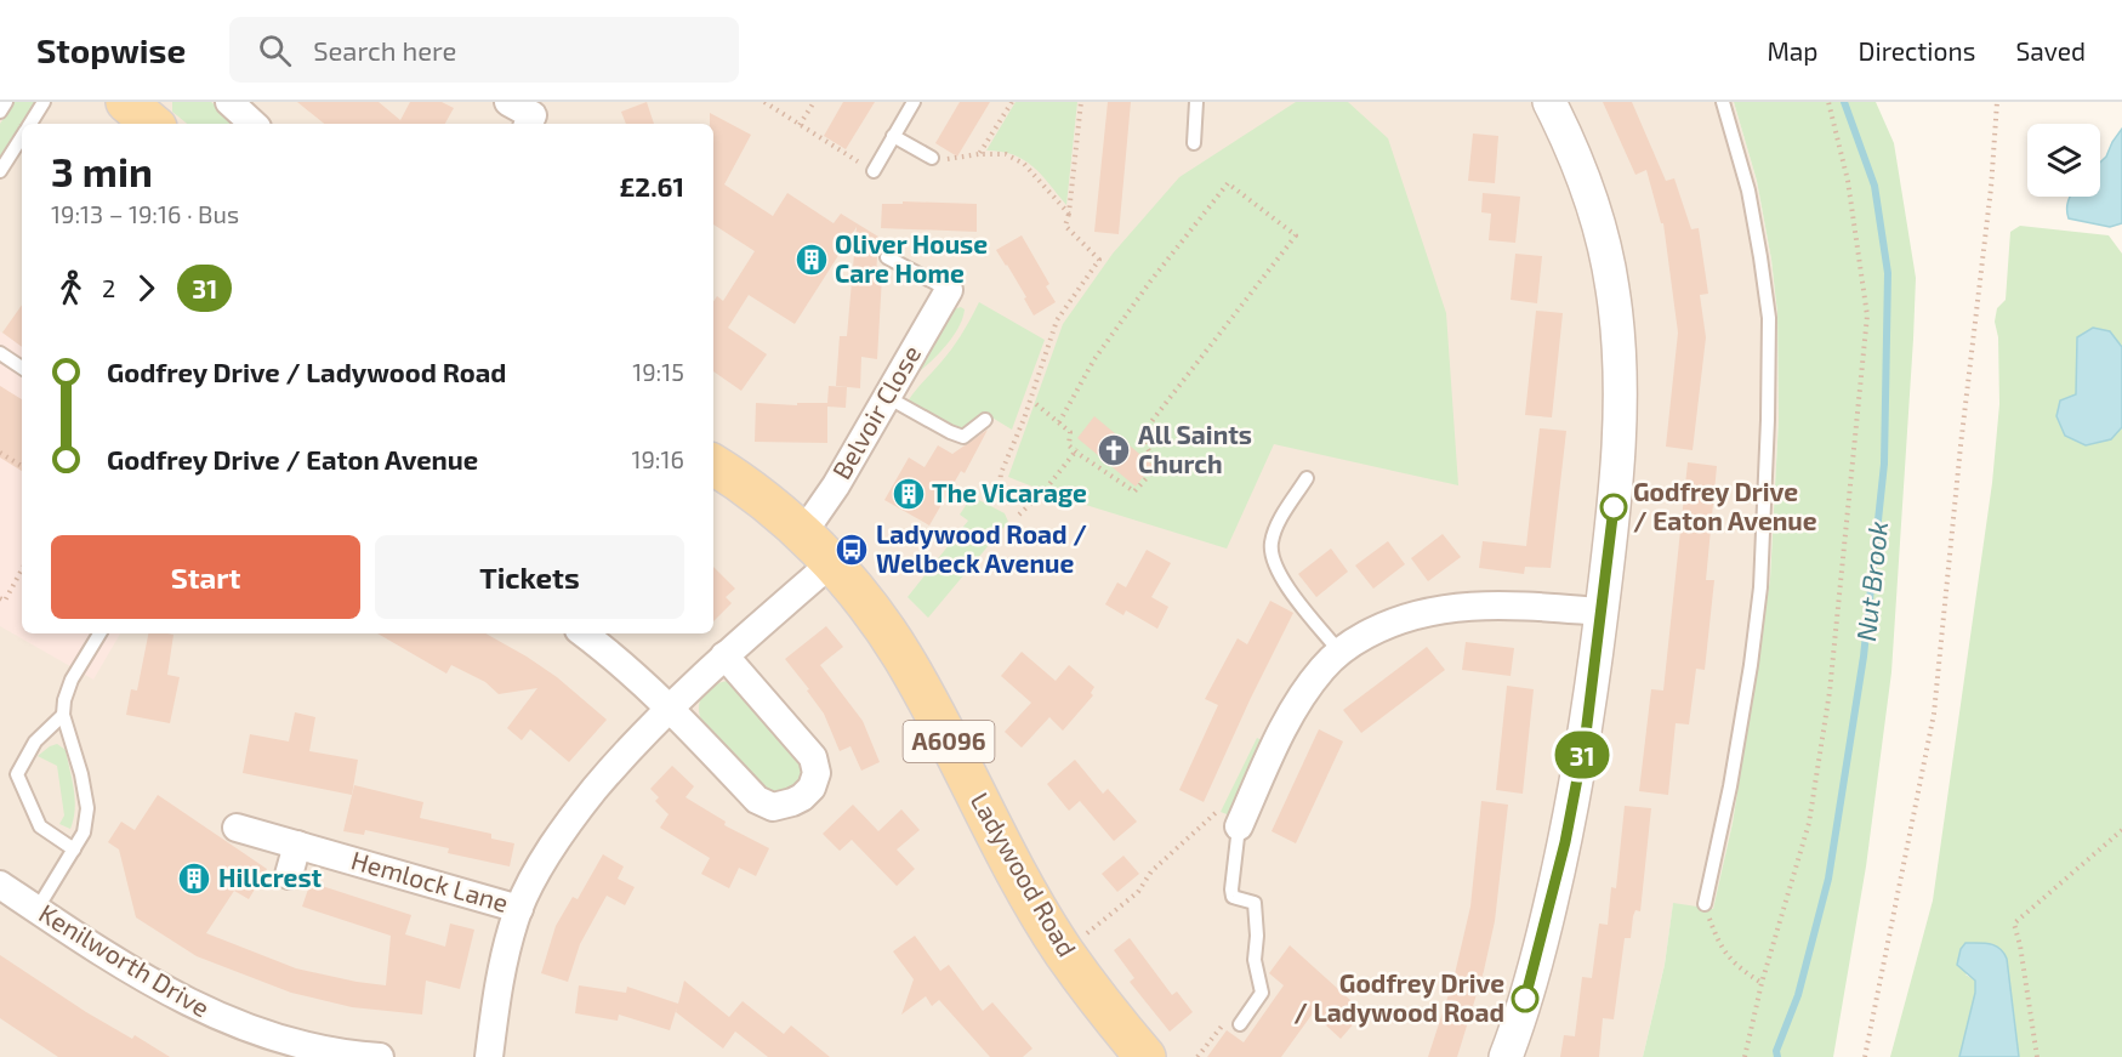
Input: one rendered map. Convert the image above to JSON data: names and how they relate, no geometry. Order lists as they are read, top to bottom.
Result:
{
  "streets": {
    "main road": ["A6096", "Ladywood Road"],
    "street": ["Belvoir Close", "Hemlock Lane", "Kenilworth Drive"]
  },
  "crossings": [
    ["Belvoir Close", "Ladywood Road"]
  ],
  "water": ["Nut Brook"],
  "places": {
    "building": ["Oliver House Care Home", "The Vicarage", "Hillcrest"],
    "church": ["All Saints Church"],
    "other": ["Godfrey Drive / Eaton Avenue", "Godfrey Drive / Ladywood Road"],
    "bus stop": ["Ladywood Road / Welbeck Avenue"]
  },
  "lines": ["bus line 31"],
  "page": {
    "header": "Stopwise",
    "search": "Search here",
    "nav": ["Map", "Directions", "Saved"],
    "on_map": "31",
    "heading": ["3 min", "19:13 – 19:16 · Bus", "£2.61"],
    "legs": ["2", "31"],
    "list": [
      {
        "name": "Godfrey Drive / Ladywood Road",
        "value": "19:15"
      },
      {
        "name": "Godfrey Drive / Eaton Avenue",
        "value": "19:16"
      }
    ],
    "buttons": ["Start", "Tickets"]
  }
}
